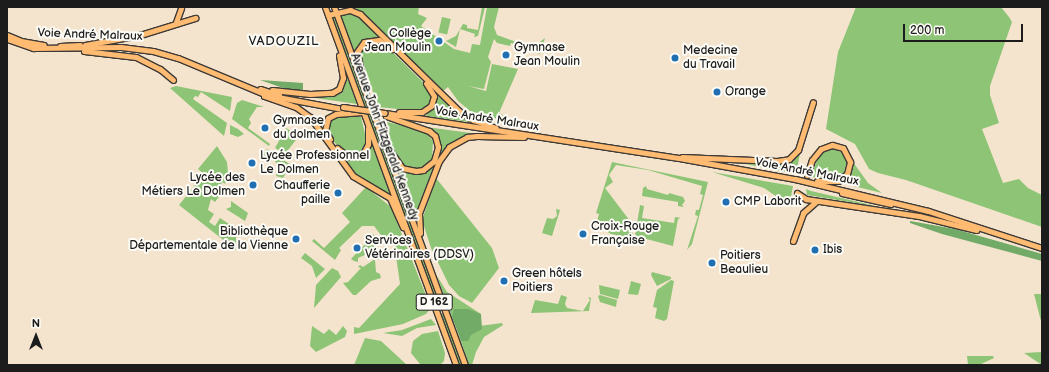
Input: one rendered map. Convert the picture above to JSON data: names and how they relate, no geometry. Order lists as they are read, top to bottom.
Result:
{
  "streets": {
    "main road": ["Voie André Malraux", "Avenue John Fitzgerald Kennedy", "D 162"]
  },
  "districts": ["VADOUZIL"],
  "places": [
    "Collège Jean Moulin",
    "Gymnase Jean Moulin",
    "Medecine du Travail",
    "Orange",
    "Gymnase du dolmen",
    "Lycée Professionnel Le Dolmen",
    "Lycée des Métiers Le Dolmen",
    "Chaufferie paille",
    "CMP Laborit",
    "Croix-Rouge Française",
    "Bibliothèque Départementale de la Vienne",
    "Services Vétérinaires (DDSV)",
    "Ibis",
    "Poitiers Beaulieu",
    "Green hôtels Poitiers"
  ],
  "scale_bar": "200 m",
  "north": "top"
}
